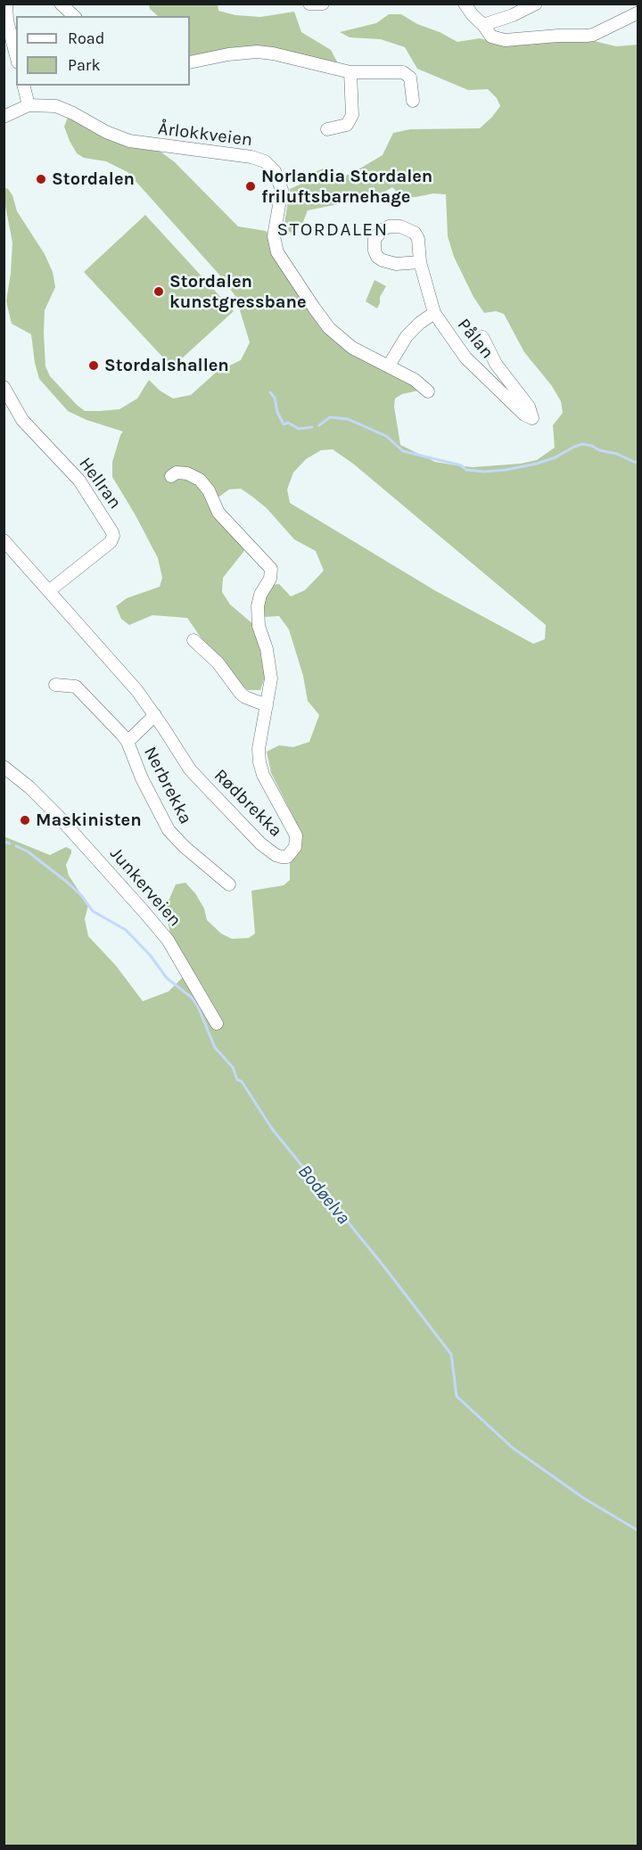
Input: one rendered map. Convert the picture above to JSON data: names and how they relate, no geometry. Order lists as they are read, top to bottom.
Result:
{
  "streets": {
    "street": [
      "Årlokkveien",
      "Pålan",
      "Hellran",
      "Nerbrekka",
      "Rødbrekka",
      "Junkerveien"
    ]
  },
  "crossings": [
    ["Hellran", "Rødbrekka"],
    ["Nerbrekka", "Rødbrekka"]
  ],
  "districts": ["STORDALEN"],
  "water": ["Bodøelva"],
  "places": [
    "Stordalen",
    "Norlandia Stordalen friluftsbarnehage",
    "Stordalen kunstgressbane",
    "Stordalshallen",
    "Maskinisten"
  ],
  "legend": ["Road", "Park"]
}
